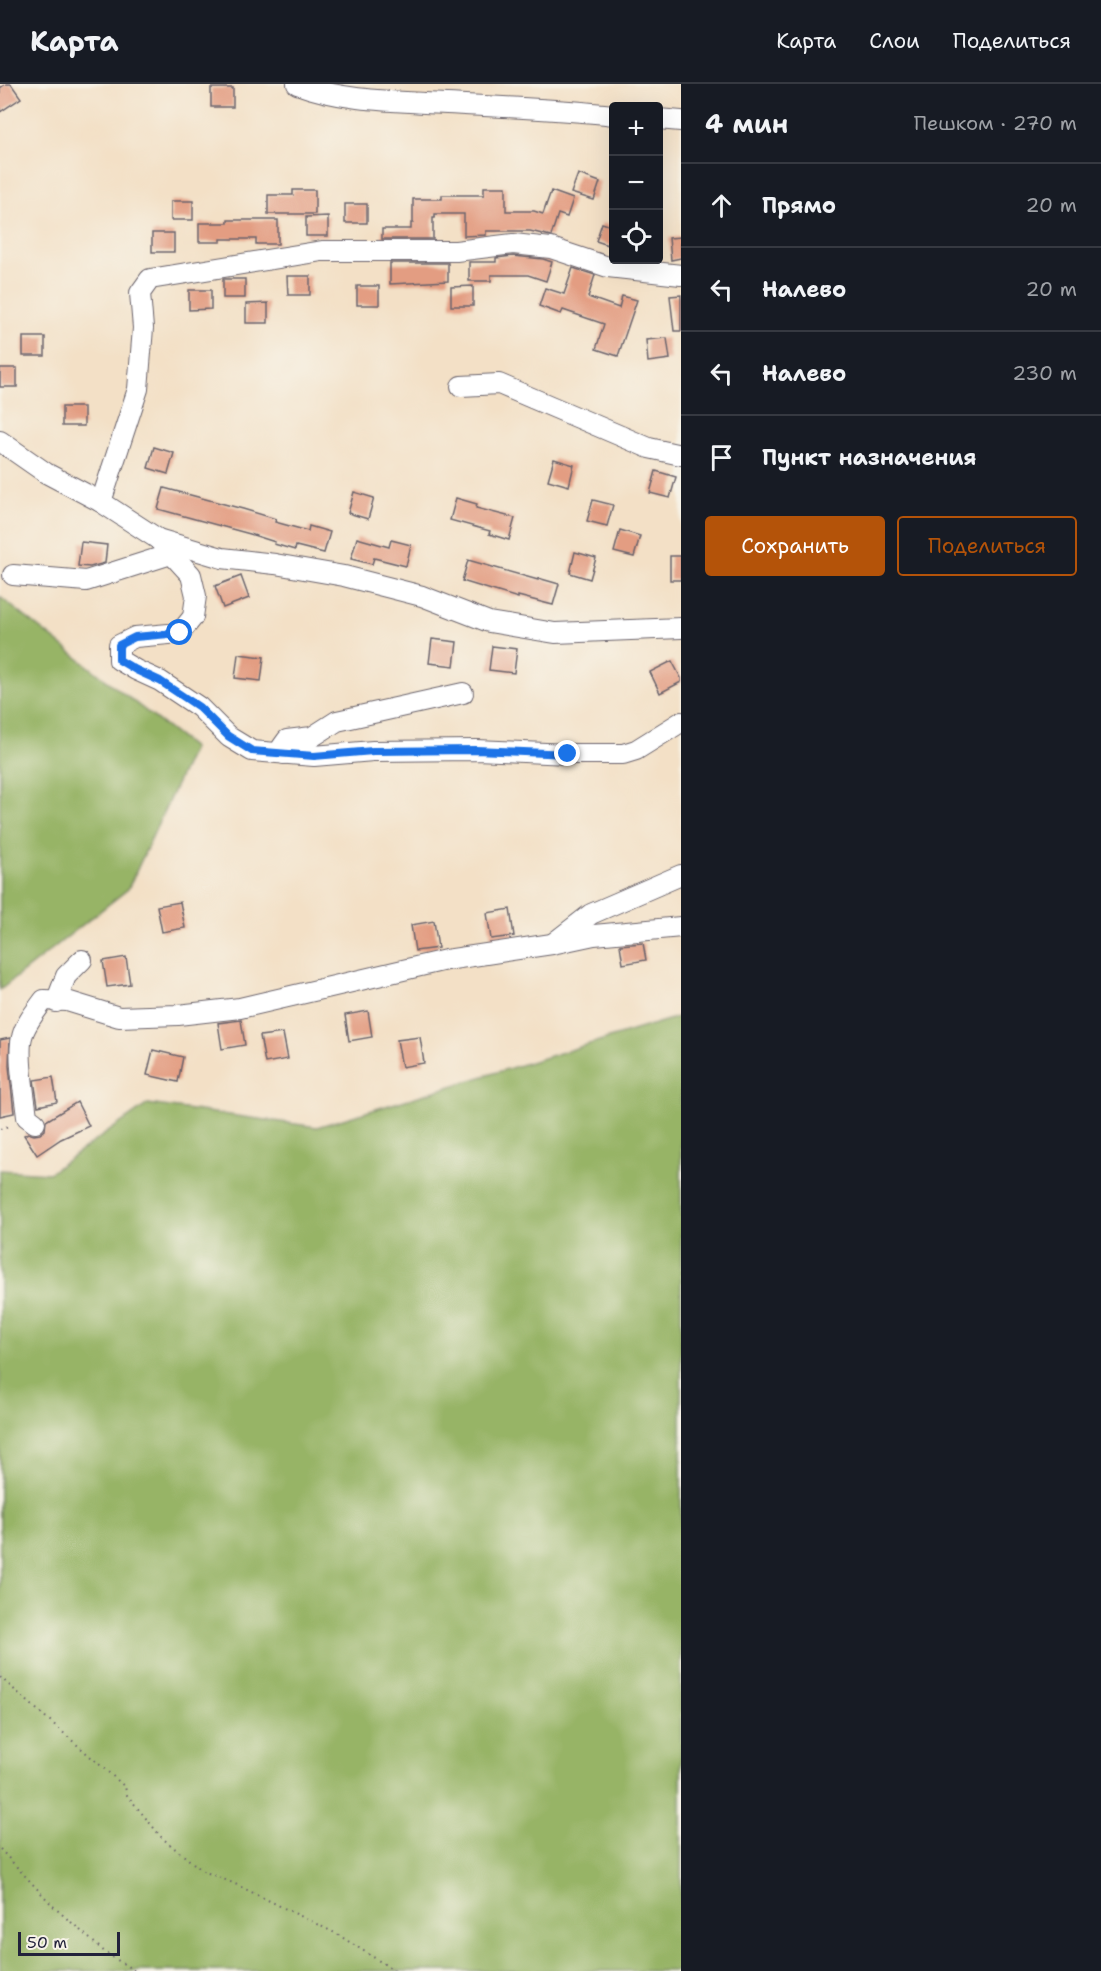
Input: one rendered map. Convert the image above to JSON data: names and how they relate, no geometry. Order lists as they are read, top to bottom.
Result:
{
  "scale_bar": "50 m",
  "page": {
    "header": "Карта",
    "nav": ["Карта", "Слои", "Поделиться"],
    "heading": ["4 мин", "Пешком · 270 m"],
    "map_buttons": ["+", "−"],
    "list": [
      ["Прямо", "20 m"],
      ["Налево", "20 m"],
      ["Налево", "230 m"],
      "Пункт назначения"
    ],
    "buttons": ["Сохранить", "Поделиться"],
    "scale": "50 m"
  }
}
